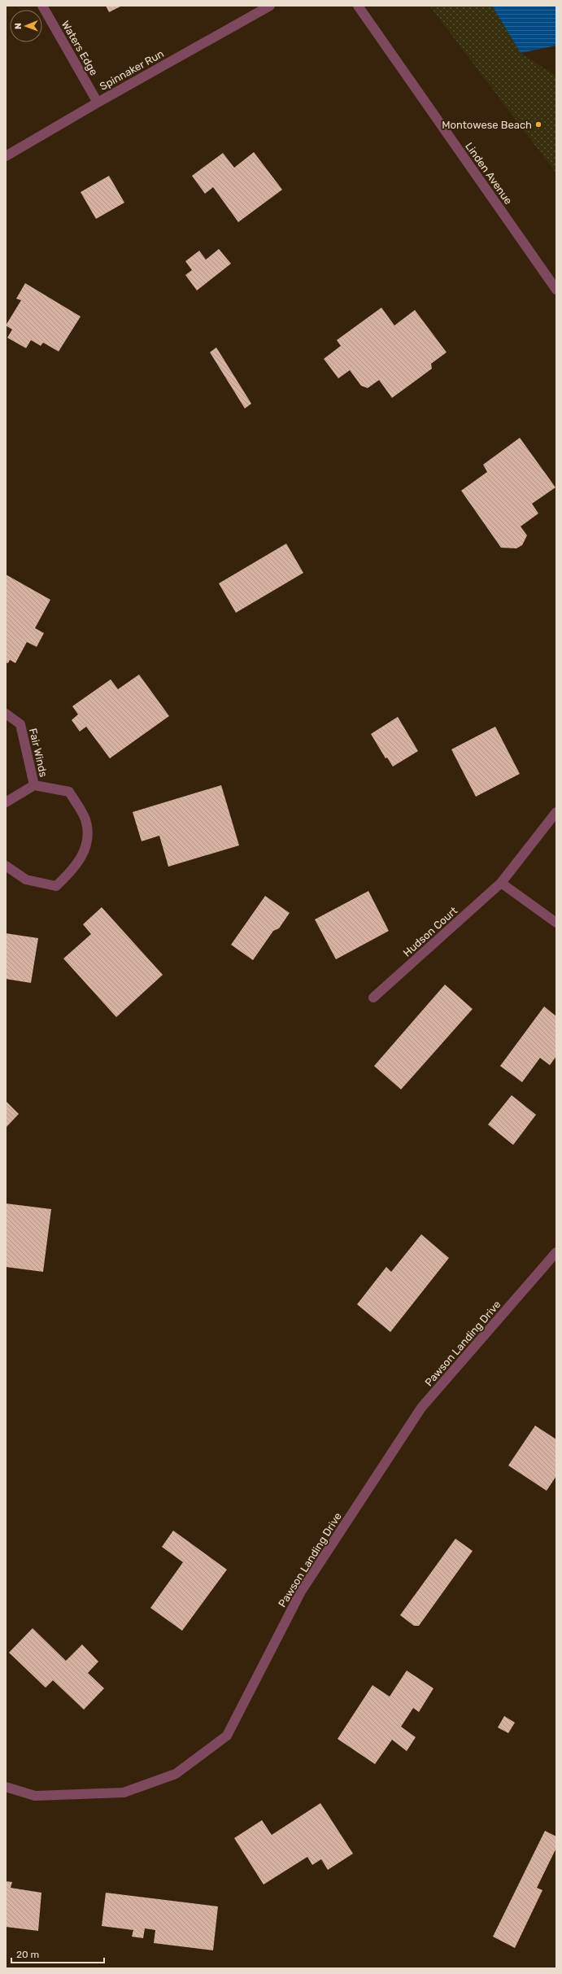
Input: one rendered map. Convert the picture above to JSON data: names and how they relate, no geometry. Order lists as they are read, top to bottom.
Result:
{
  "streets": {
    "street": [
      "Waters Edge",
      "Spinnaker Run",
      "Linden Avenue",
      "Fair Winds",
      "Hudson Court",
      "Pawson Landing Drive"
    ]
  },
  "crossings": [
    ["Waters Edge", "Spinnaker Run"]
  ],
  "places": ["Montowese Beach"],
  "scale_bar": "20 m",
  "north": "left"
}
